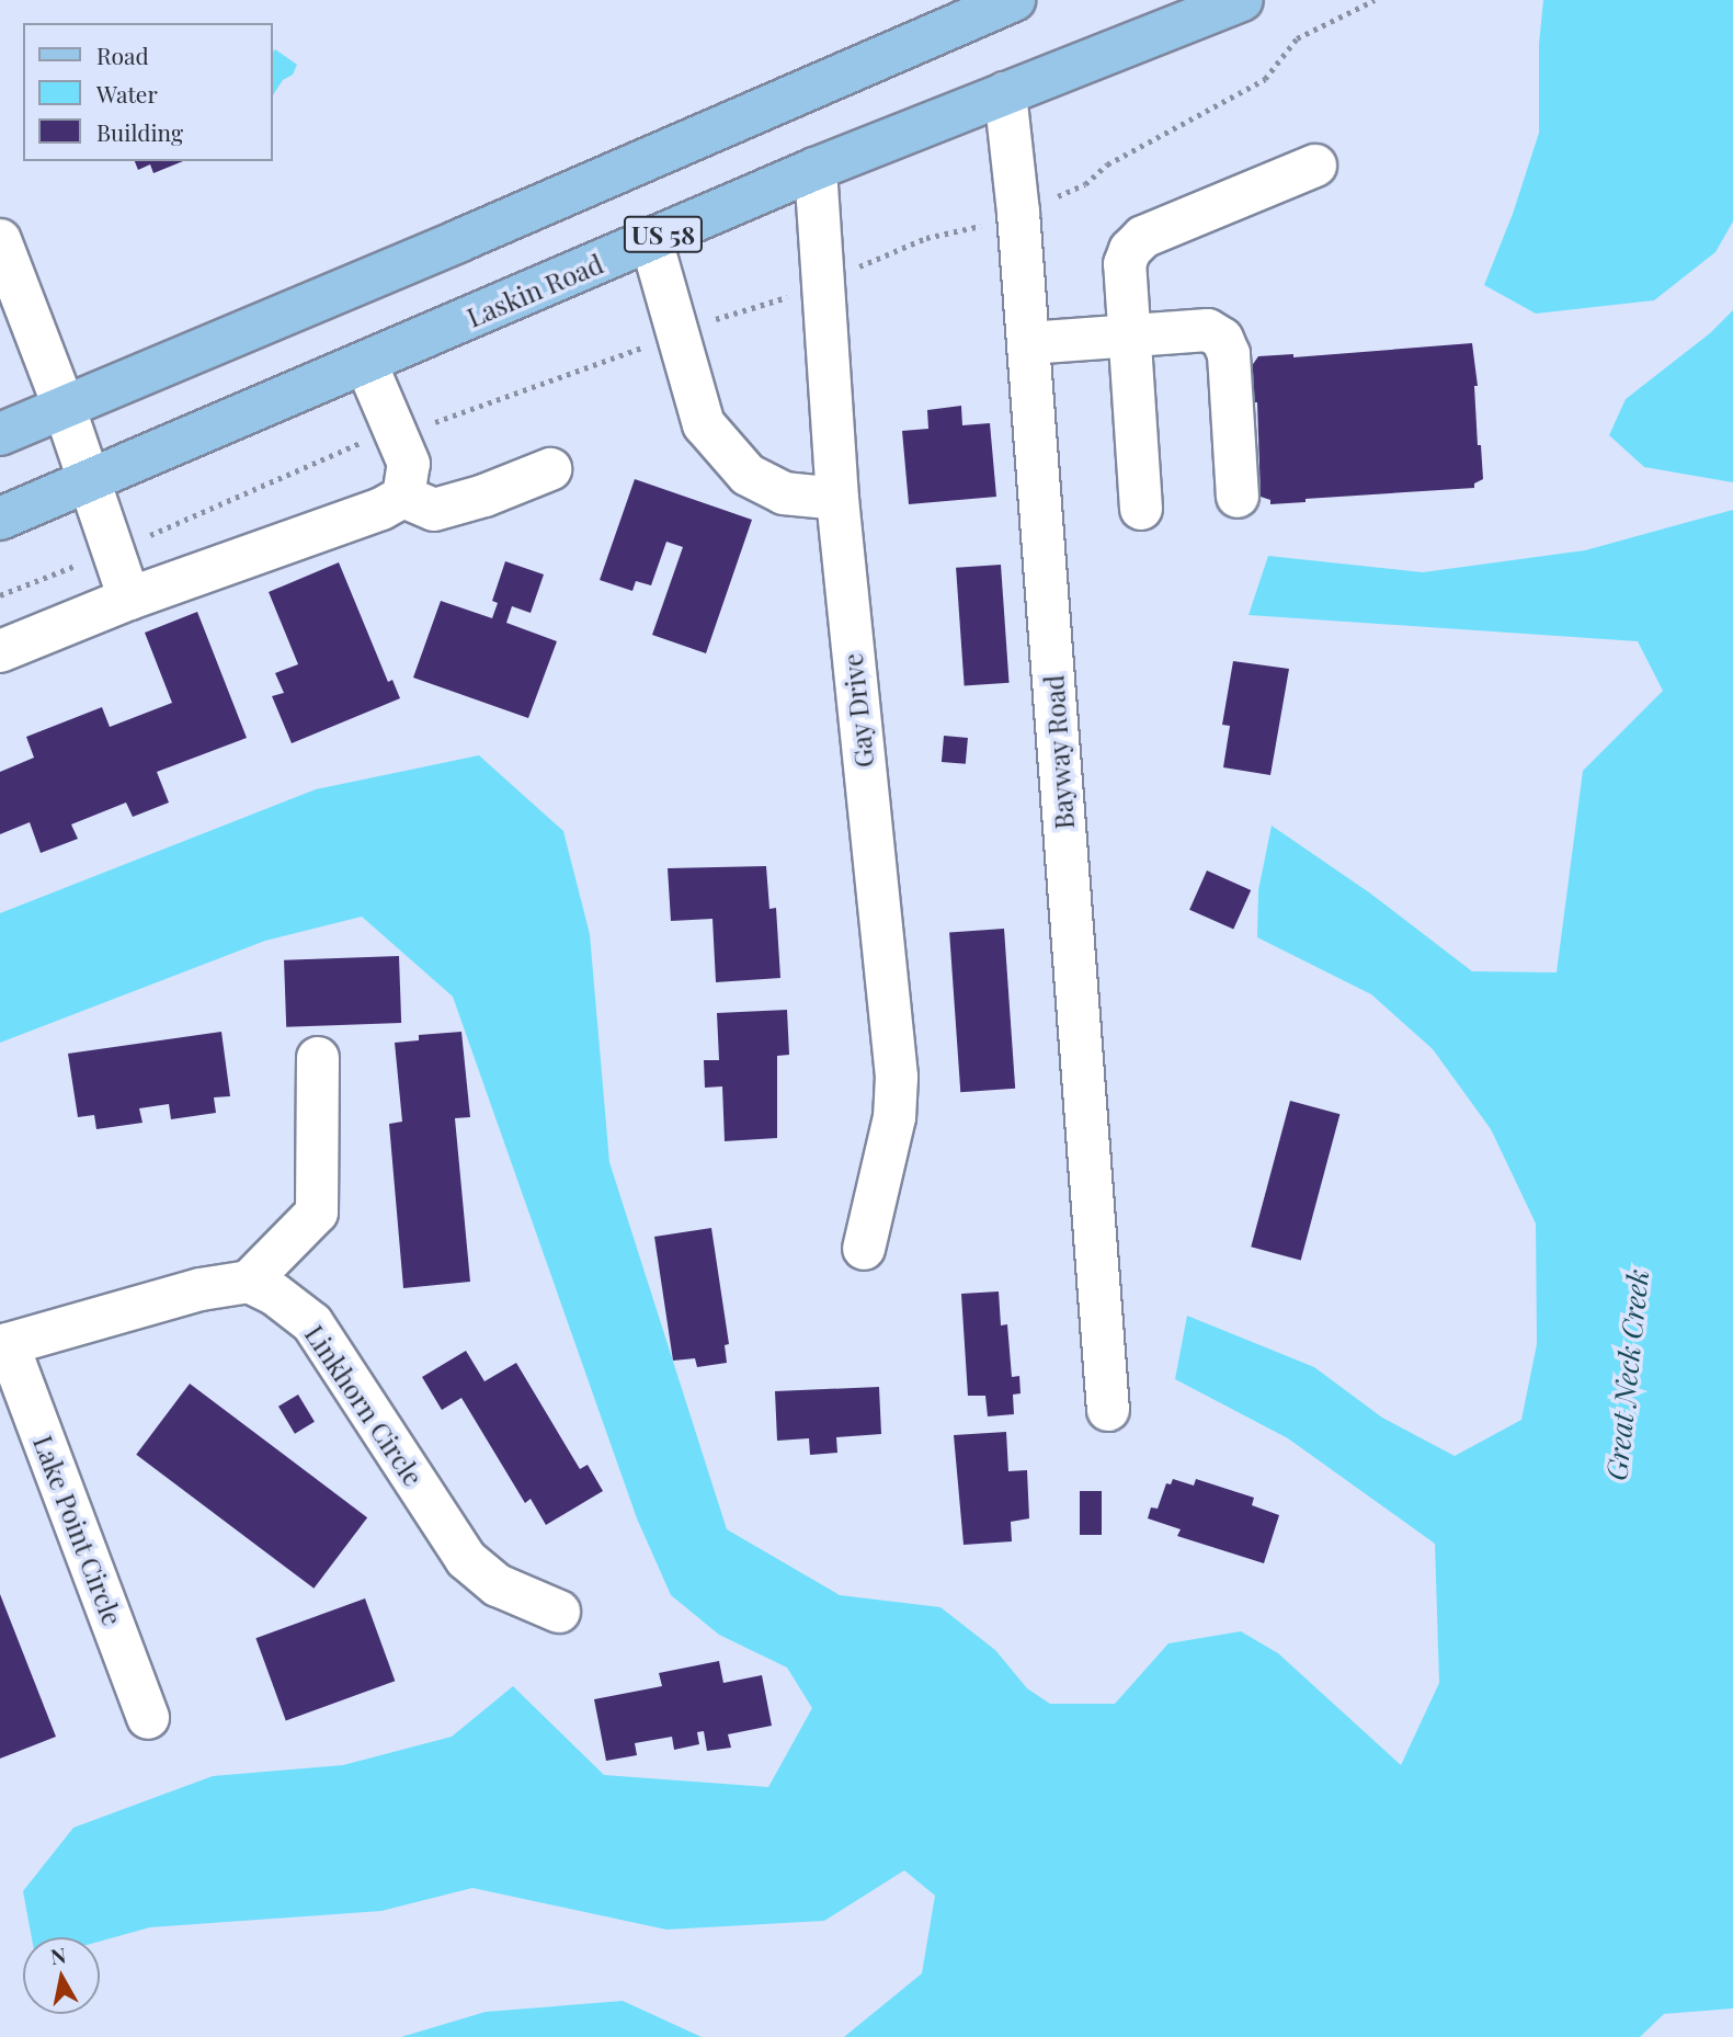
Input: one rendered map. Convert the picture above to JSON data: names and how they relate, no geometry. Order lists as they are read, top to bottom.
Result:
{
  "streets": {
    "main road": ["US 58", "Laskin Road"],
    "street": [
      "Gay Drive",
      "Bayway Road",
      "Linkhorn Circle",
      "Lake Point Circle"
    ]
  },
  "crossings": [
    ["Laskin Road", "Gay Drive"],
    ["Laskin Road", "Bayway Road"]
  ],
  "water": ["Great Neck Creek"],
  "legend": ["Road", "Water", "Building"],
  "north": "top"
}
